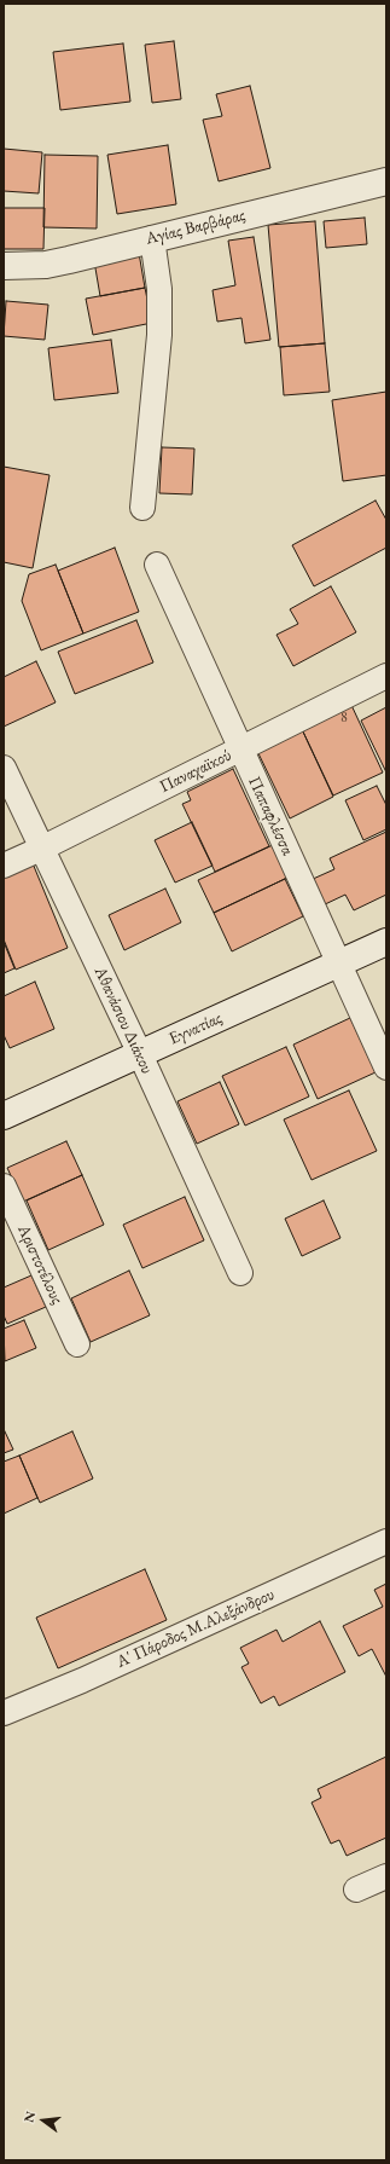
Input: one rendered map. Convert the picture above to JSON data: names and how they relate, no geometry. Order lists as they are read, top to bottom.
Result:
{
  "streets": {
    "main road": ["Αγίας Βαρβάρας", "Εγνατίας"],
    "street": [
      "Παναχαϊκού",
      "Παπαφλέσσα",
      "Αθανάσιου Διάκου",
      "Αριστοτέλους",
      "Α' Πάροδος Μ.Αλεξάνδρου"
    ]
  },
  "crossings": [
    ["Παναχαϊκού", "Παπαφλέσσα"],
    ["Παναχαϊκού", "Αθανάσιου Διάκου"],
    ["Παπαφλέσσα", "Εγνατίας"],
    ["Αθανάσιου Διάκου", "Εγνατίας"]
  ],
  "house_numbers": ["8"],
  "north": "left"
}
